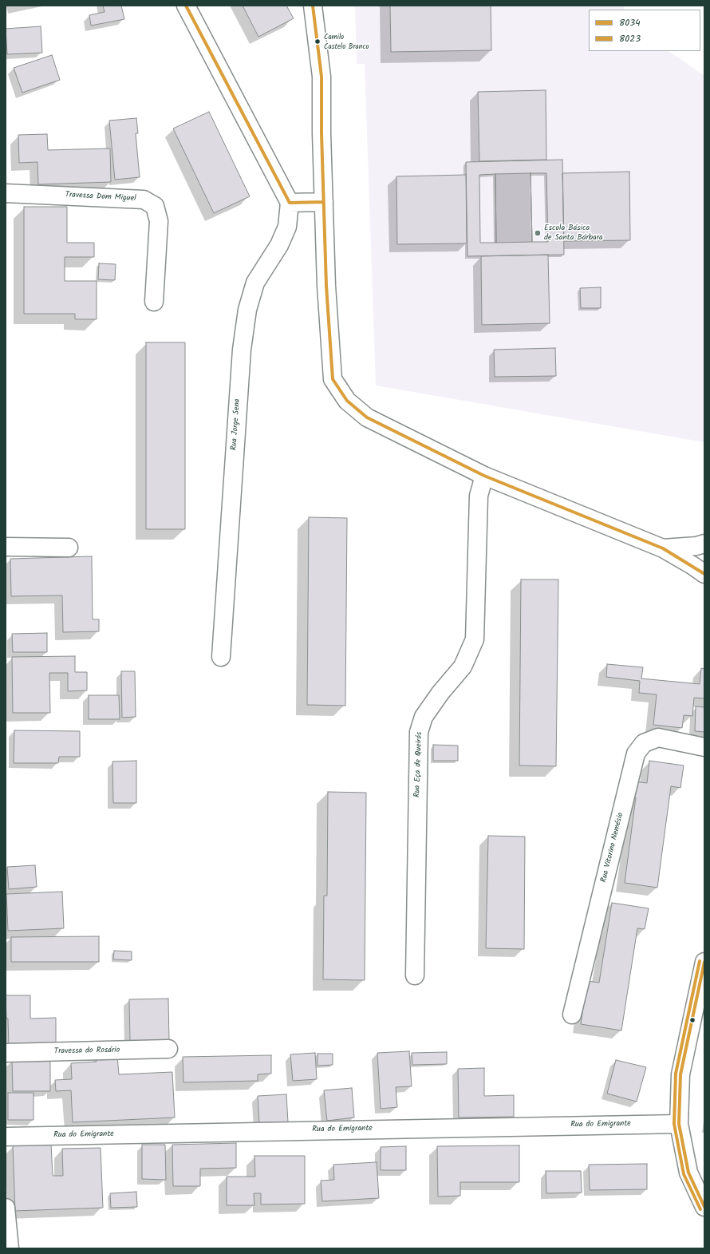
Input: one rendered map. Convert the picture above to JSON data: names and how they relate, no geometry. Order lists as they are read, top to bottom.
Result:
{
  "streets": {
    "street": [
      "Travessa Dom Miguel",
      "Rua Jorge Sena",
      "Rua Eça de Queirós",
      "Rua Vitorino Nemésio",
      "Travessa do Rosário",
      "Rua do Emigrante"
    ]
  },
  "places": ["Camilo Castelo Branco", "Escola Básica de Santa Bárbara"],
  "lines": ["transit line 8034", "transit line 8023"],
  "legend": ["8034", "8023"]
}
